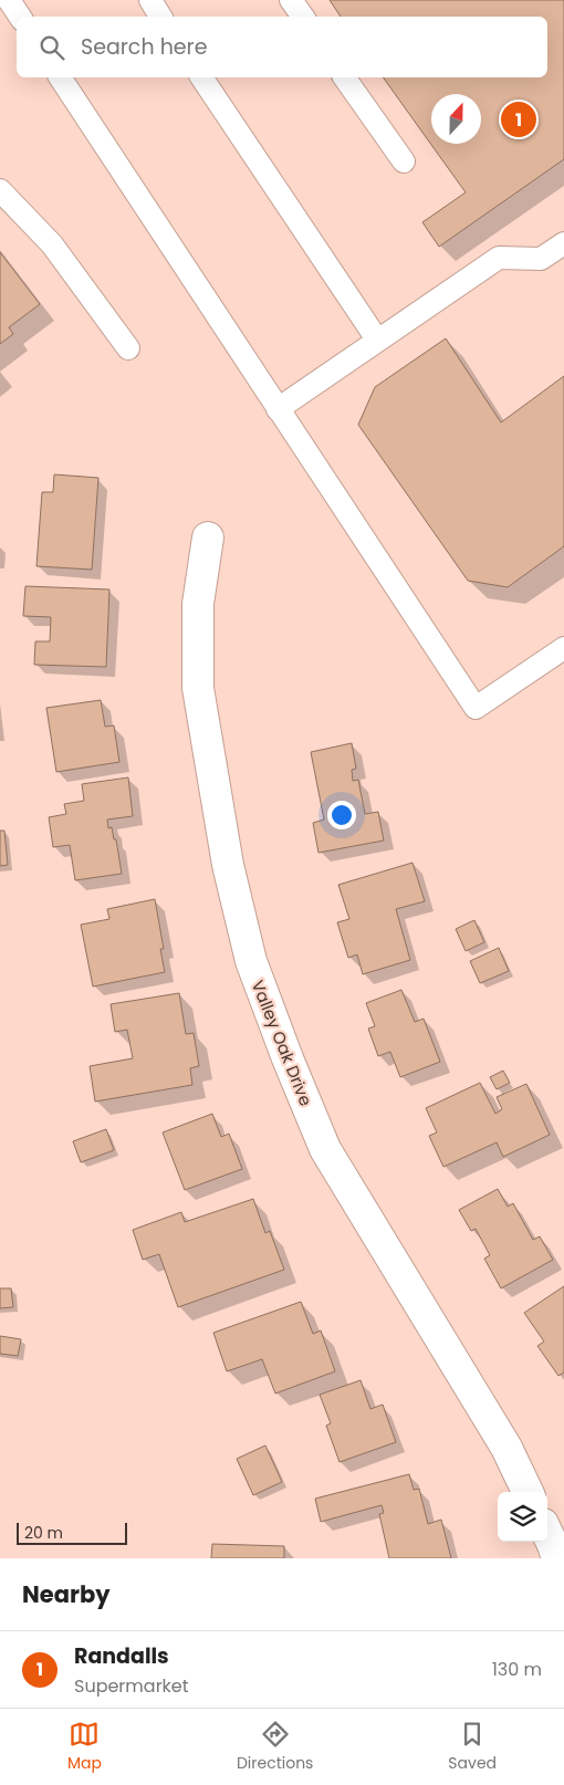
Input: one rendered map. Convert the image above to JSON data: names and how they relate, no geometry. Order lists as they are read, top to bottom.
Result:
{
  "streets": {
    "street": ["Valley Oak Drive"]
  },
  "scale_bar": "20 m",
  "north": "top",
  "page": {
    "search": "Search here",
    "pins": "1",
    "scale": "20 m",
    "heading": "Nearby",
    "list": [
      {
        "mark": "1",
        "name": "Randalls",
        "note": "Supermarket",
        "value": "130 m"
      }
    ],
    "nav": ["Map", "Directions", "Saved"]
  }
}
